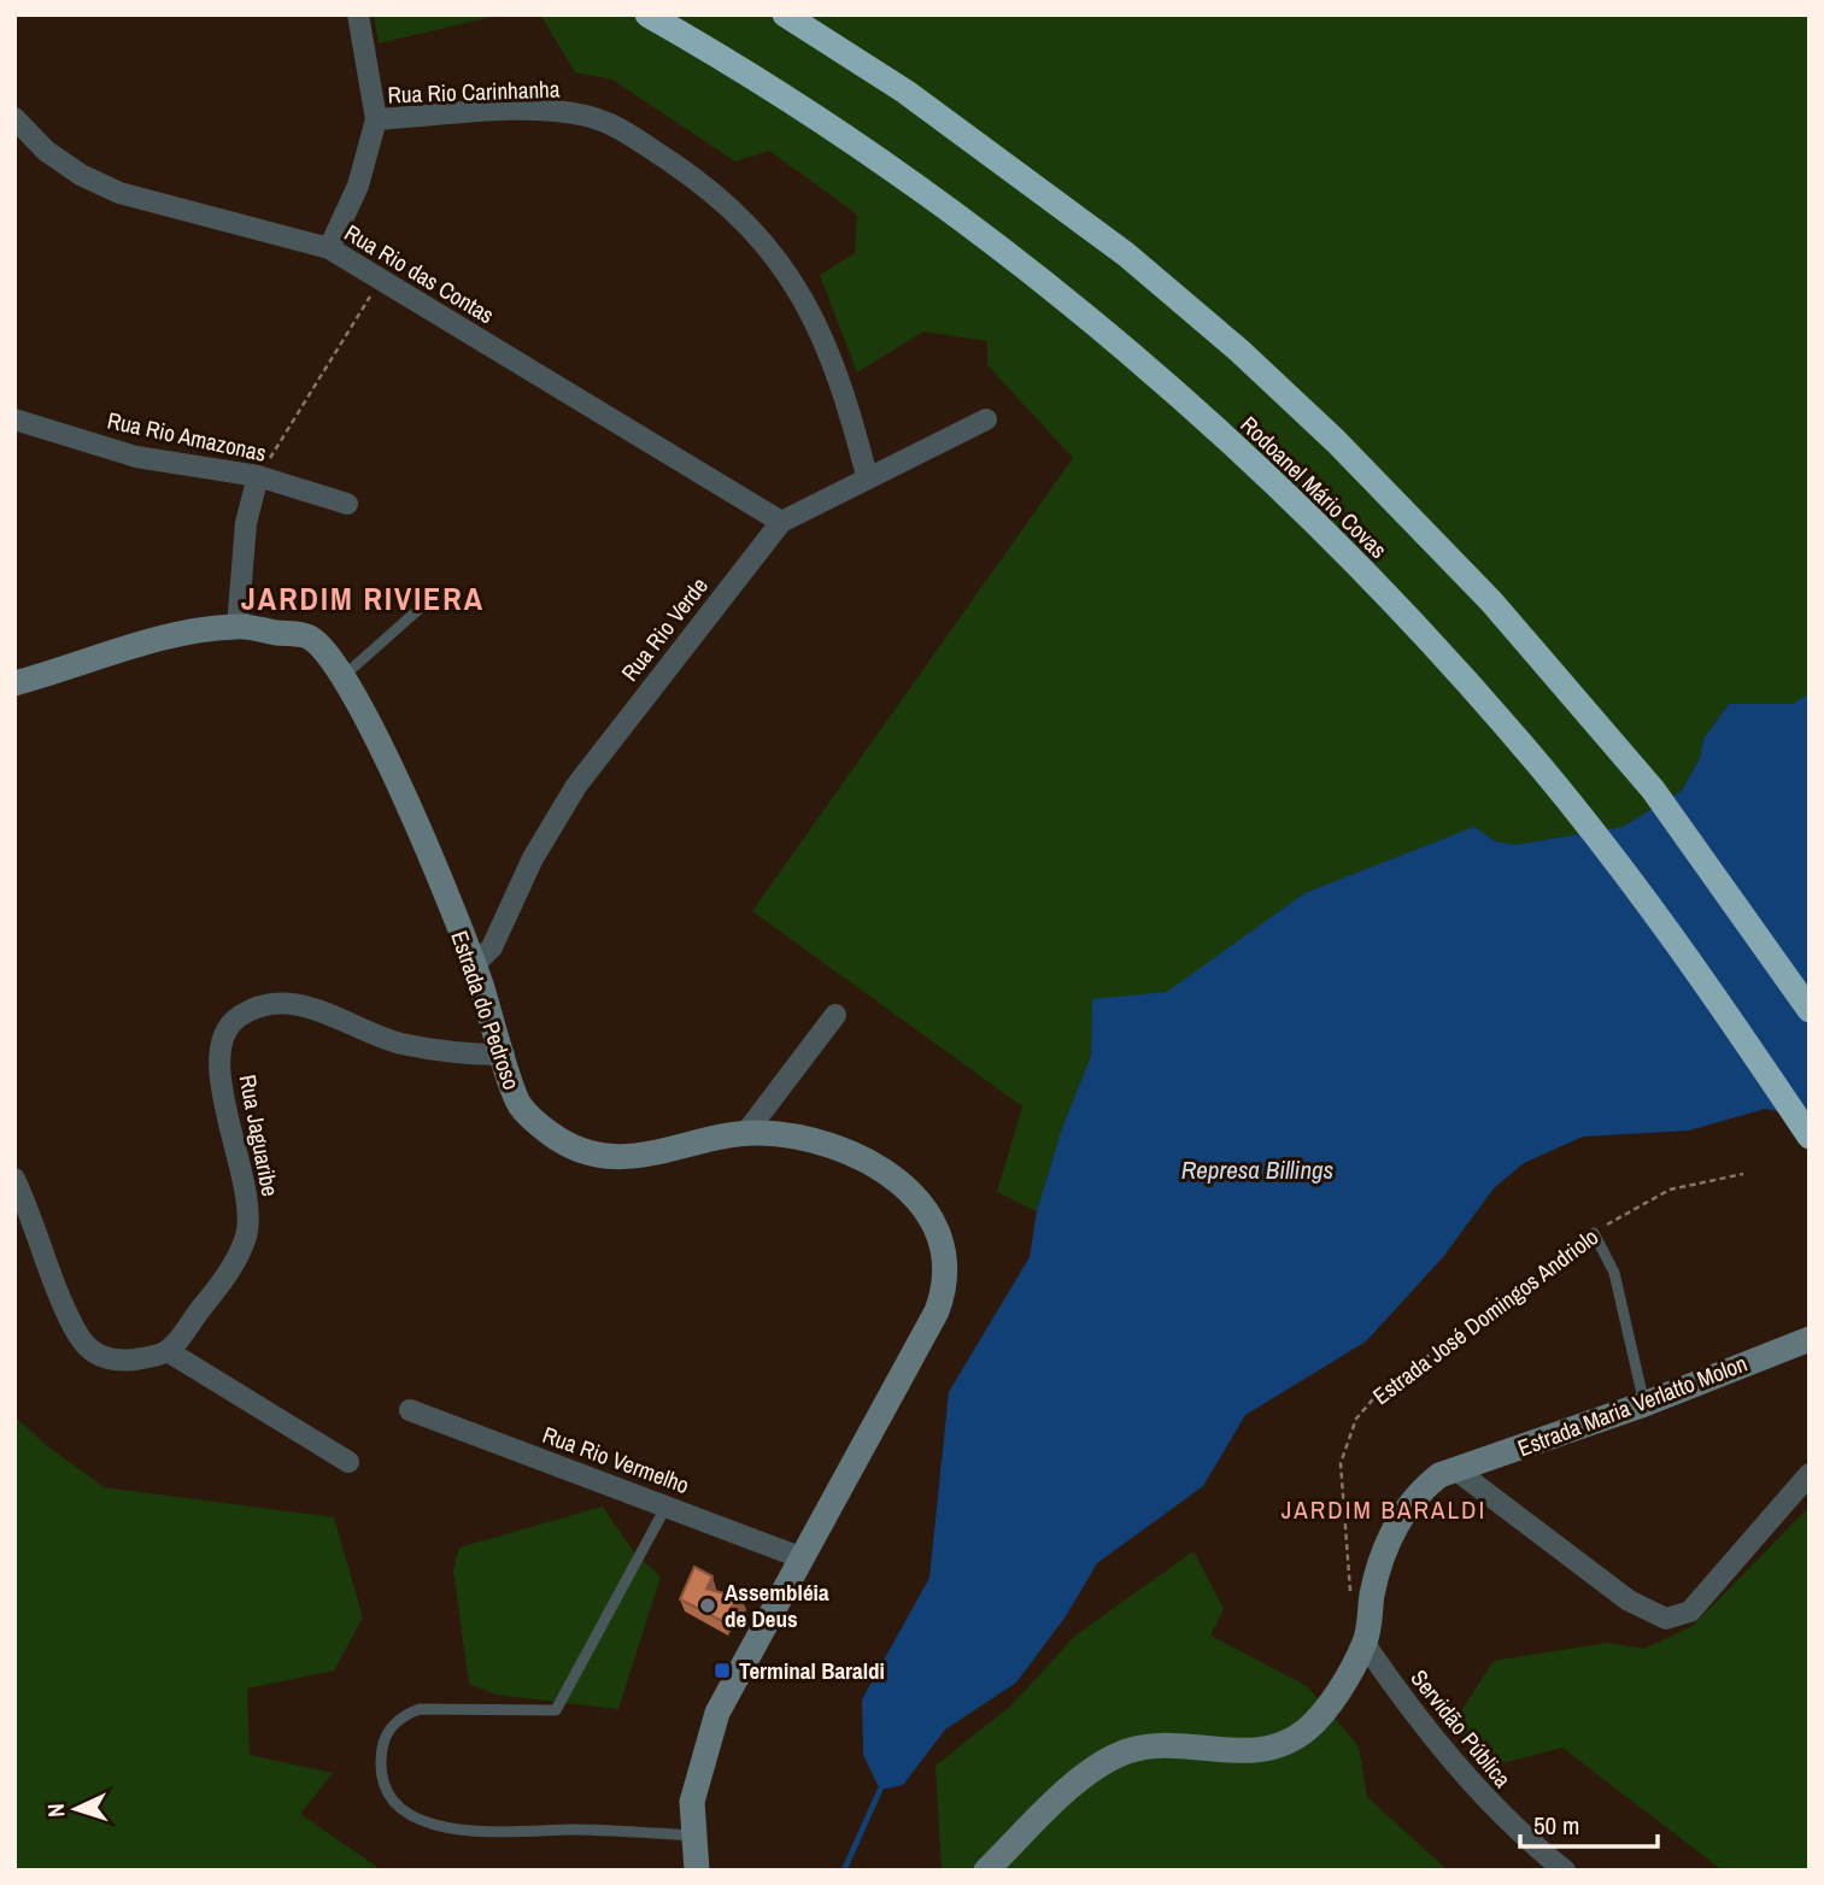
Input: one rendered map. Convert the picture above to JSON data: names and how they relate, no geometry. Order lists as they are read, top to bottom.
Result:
{
  "streets": {
    "highway": ["Rodoanel Mário Covas"],
    "main road": ["Estrada do Pedroso", "Estrada Maria Verlatto Molon"],
    "street": [
      "Rua Rio Carinhanha",
      "Rua Rio das Contas",
      "Rua Rio Amazonas",
      "Rua Rio Verde",
      "Rua Jaguaribe",
      "Rua Rio Vermelho",
      "Servidão Pública"
    ],
    "path": ["Estrada José Domingos Andriolo"]
  },
  "crossings": [
    ["Rua Rio Carinhanha", "Rua Rio das Contas"],
    ["Rua Rio Carinhanha", "Rua Rio Verde"],
    ["Rua Rio das Contas", "Rua Rio Verde"],
    ["Rua Rio Verde", "Estrada do Pedroso"],
    ["Estrada do Pedroso", "Rua Jaguaribe"],
    ["Estrada do Pedroso", "Rua Rio Vermelho"]
  ],
  "districts": ["JARDIM RIVIERA", "JARDIM BARALDI"],
  "water": ["Represa Billings"],
  "places": {
    "other": ["Assembléia de Deus"],
    "transit": ["Terminal Baraldi"]
  },
  "scale_bar": "50 m",
  "north": "left"
}
